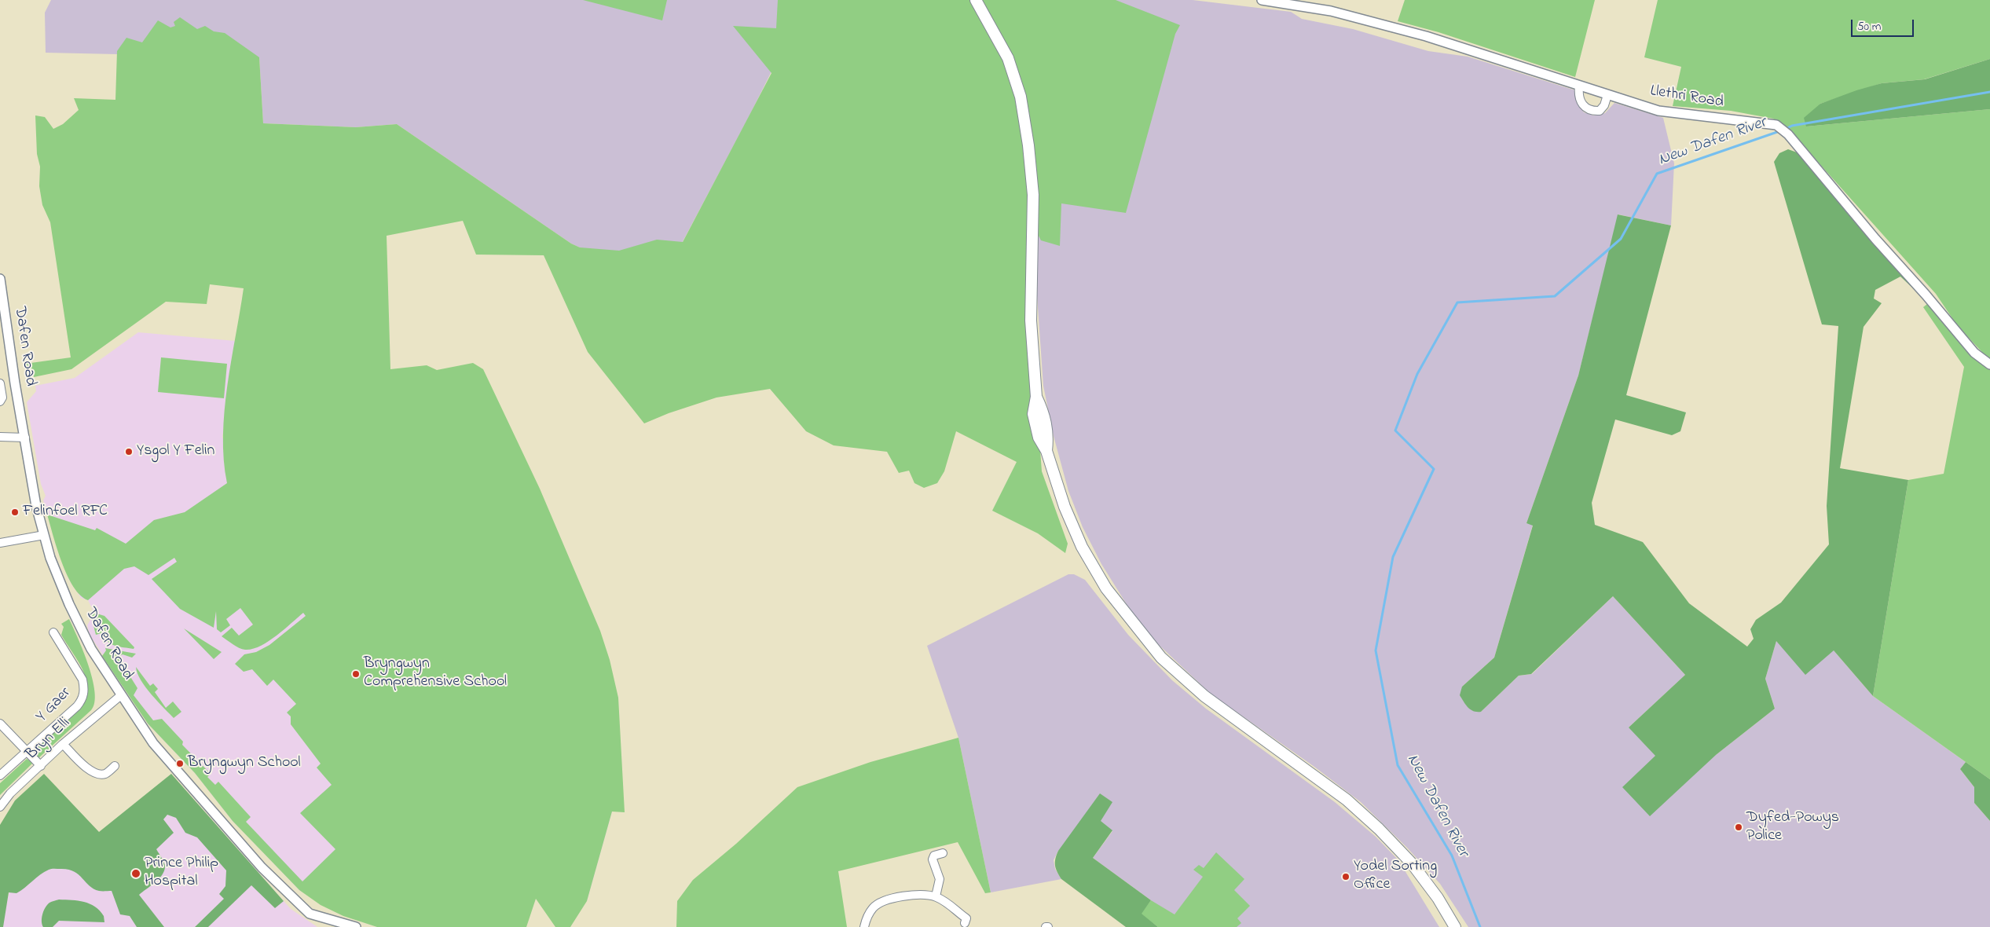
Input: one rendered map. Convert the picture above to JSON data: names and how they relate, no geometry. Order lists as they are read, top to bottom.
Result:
{
  "streets": {
    "street": [
      "Llethri Road",
      "Dafen Road",
      "Y Gaer",
      "Bryn Elli"
    ]
  },
  "crossings": [
    ["Dafen Road", "Bryn Elli"]
  ],
  "water": ["New Dafen River"],
  "places": [
    "Ysgol Y Felin",
    "Felinfoel RFC",
    "Bryngwyn Comprehensive School",
    "Bryngwyn School",
    "Dyfed-Powys Police",
    "Prince Philip Hospital",
    "Yodel Sorting Office"
  ],
  "scale_bar": "50 m"
}
